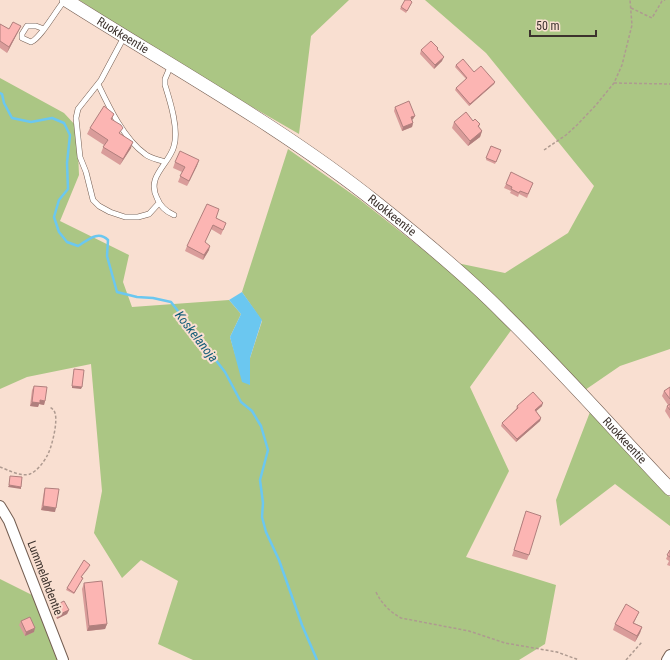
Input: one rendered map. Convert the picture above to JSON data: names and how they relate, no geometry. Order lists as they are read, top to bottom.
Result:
{
  "streets": {
    "street": ["Ruokkeentie", "Lummelahdentie"]
  },
  "water": ["Koskelanoja"],
  "scale_bar": "50 m"
}
